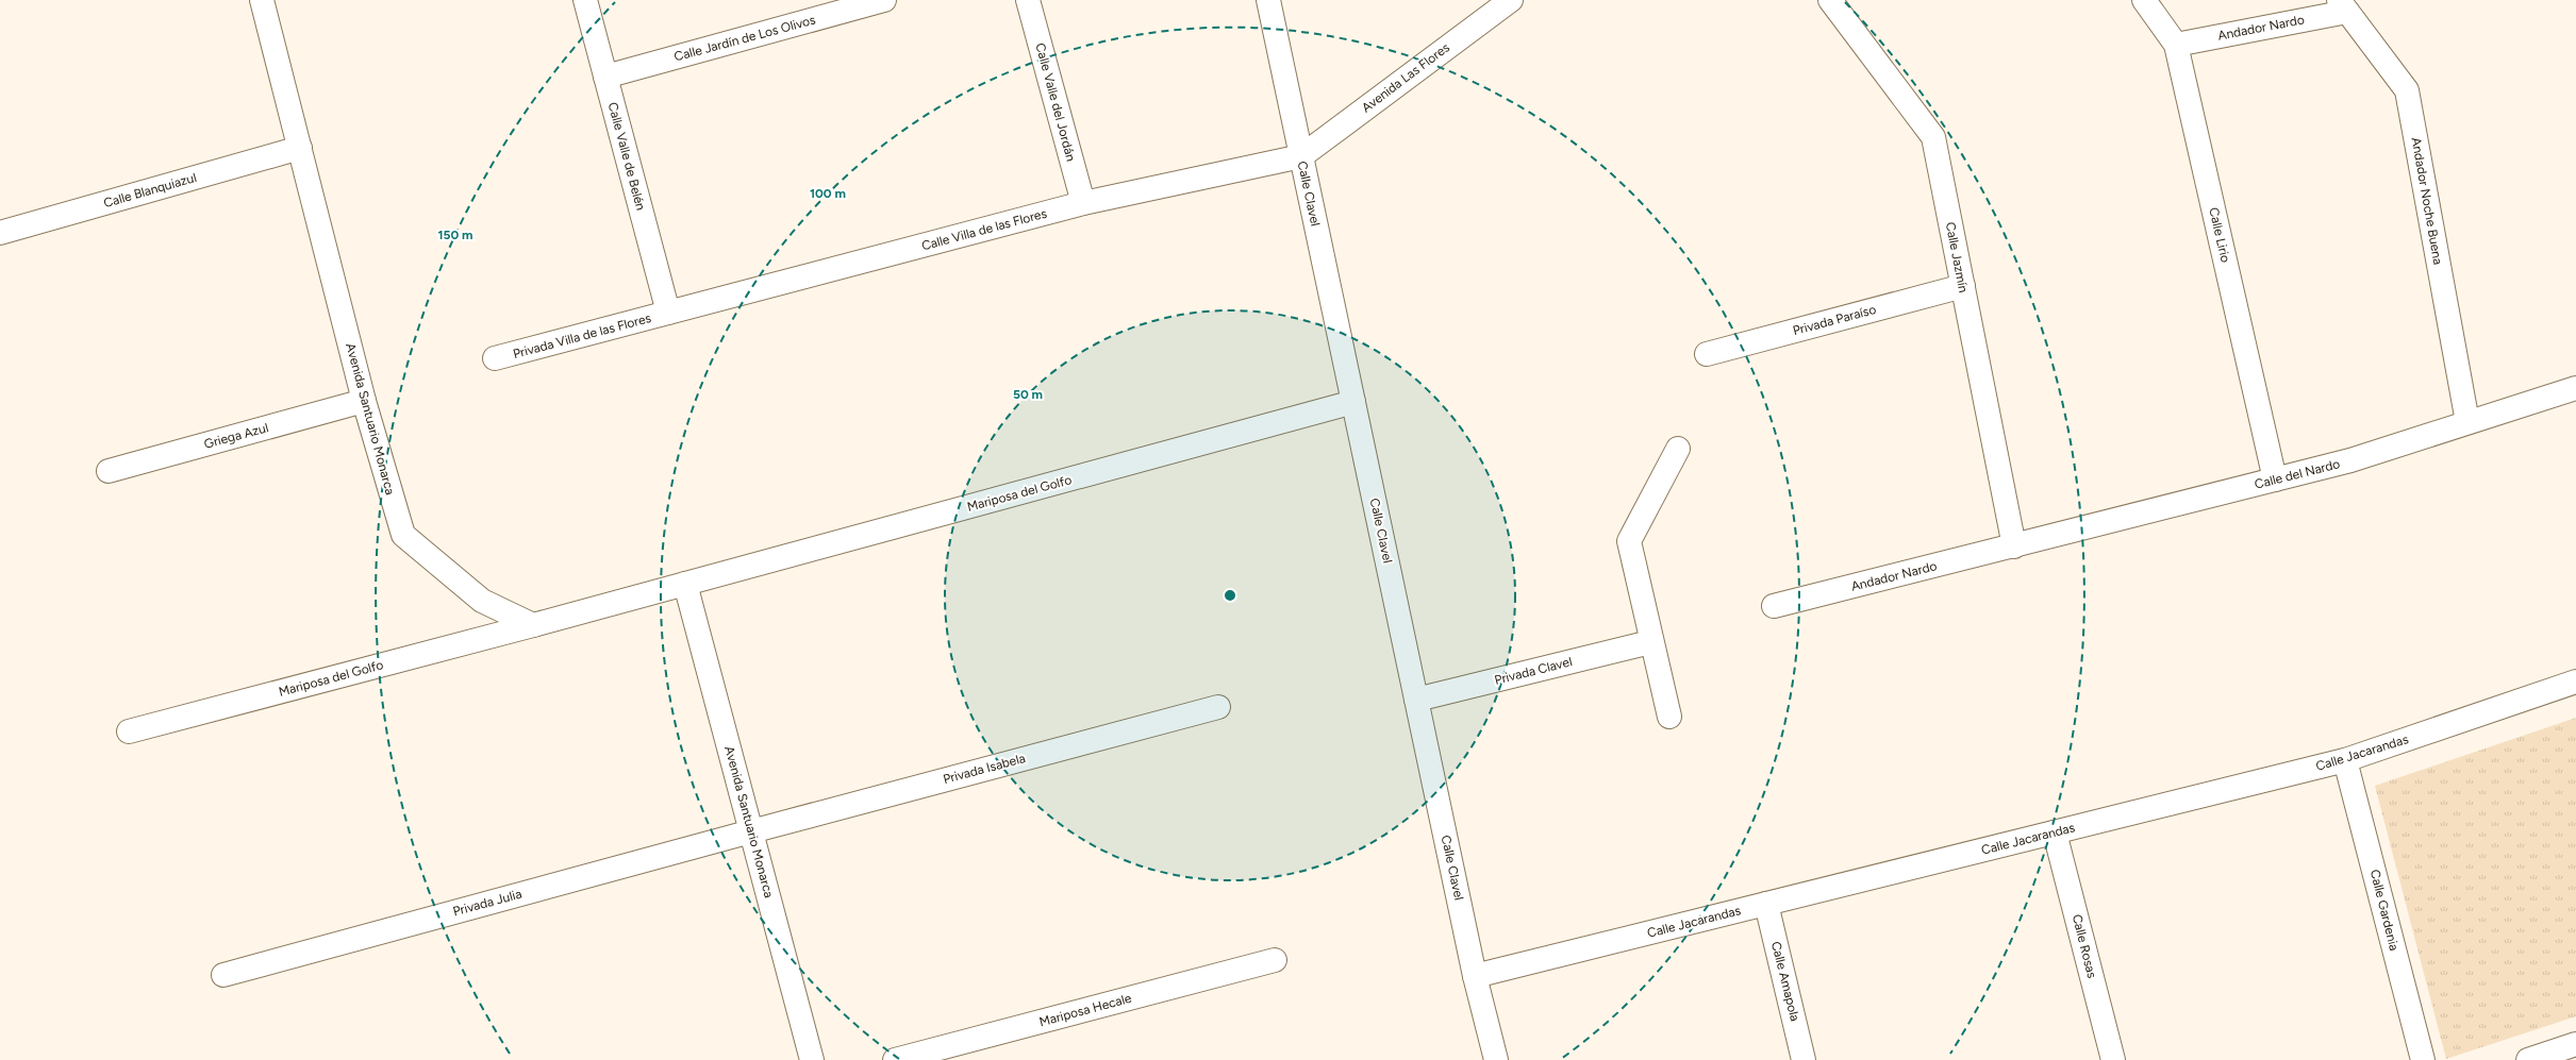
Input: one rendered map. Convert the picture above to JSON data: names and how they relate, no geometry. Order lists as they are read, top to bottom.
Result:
{
  "streets": {
    "street": [
      "Andador Nardo",
      "Calle Jardín de Los Olivos",
      "Avenida Las Flores",
      "Calle Valle del Jordán",
      "Calle Valle de Belén",
      "Calle Blanquiazul",
      "Calle Clavel",
      "Andador Noche Buena",
      "Calle Villa de las Flores",
      "Calle Lirio",
      "Calle Jazmín",
      "Privada Paraíso",
      "Privada Villa de las Flores",
      "Avenida Santuario Monarca",
      "Griega Azul",
      "Calle del Nardo",
      "Mariposa del Golfo",
      "Privada Clavel",
      "Calle Jacarandas",
      "Privada Isabela",
      "Privada Julia",
      "Calle Gardenia",
      "Calle Rosas",
      "Calle Amapola",
      "Mariposa Hecale"
    ]
  },
  "crossings": [
    ["Andador Nardo", "Andador Noche Buena"],
    ["Andador Nardo", "Calle Lirio"],
    ["Andador Nardo", "Calle Jazmín"],
    ["Andador Nardo", "Calle del Nardo"],
    ["Calle Jardín de Los Olivos", "Calle Valle de Belén"],
    ["Avenida Las Flores", "Calle Clavel"],
    ["Avenida Las Flores", "Calle Villa de las Flores"],
    ["Calle Valle del Jordán", "Calle Villa de las Flores"],
    ["Calle Valle de Belén", "Calle Villa de las Flores"],
    ["Calle Valle de Belén", "Privada Villa de las Flores"],
    ["Calle Blanquiazul", "Avenida Santuario Monarca"],
    ["Calle Clavel", "Calle Villa de las Flores"],
    ["Calle Clavel", "Mariposa del Golfo"],
    ["Calle Clavel", "Privada Clavel"],
    ["Calle Clavel", "Calle Jacarandas"],
    ["Andador Noche Buena", "Calle del Nardo"],
    ["Calle Villa de las Flores", "Privada Villa de las Flores"],
    ["Calle Lirio", "Calle del Nardo"],
    ["Calle Jazmín", "Privada Paraíso"],
    ["Calle Jazmín", "Calle del Nardo"],
    ["Avenida Santuario Monarca", "Griega Azul"],
    ["Avenida Santuario Monarca", "Mariposa del Golfo"],
    ["Avenida Santuario Monarca", "Privada Isabela"],
    ["Avenida Santuario Monarca", "Privada Julia"],
    ["Calle Jacarandas", "Calle Gardenia"],
    ["Calle Jacarandas", "Calle Rosas"],
    ["Calle Jacarandas", "Calle Amapola"],
    ["Privada Isabela", "Privada Julia"]
  ],
  "rings": ["100 m", "150 m", "50 m"]
}
